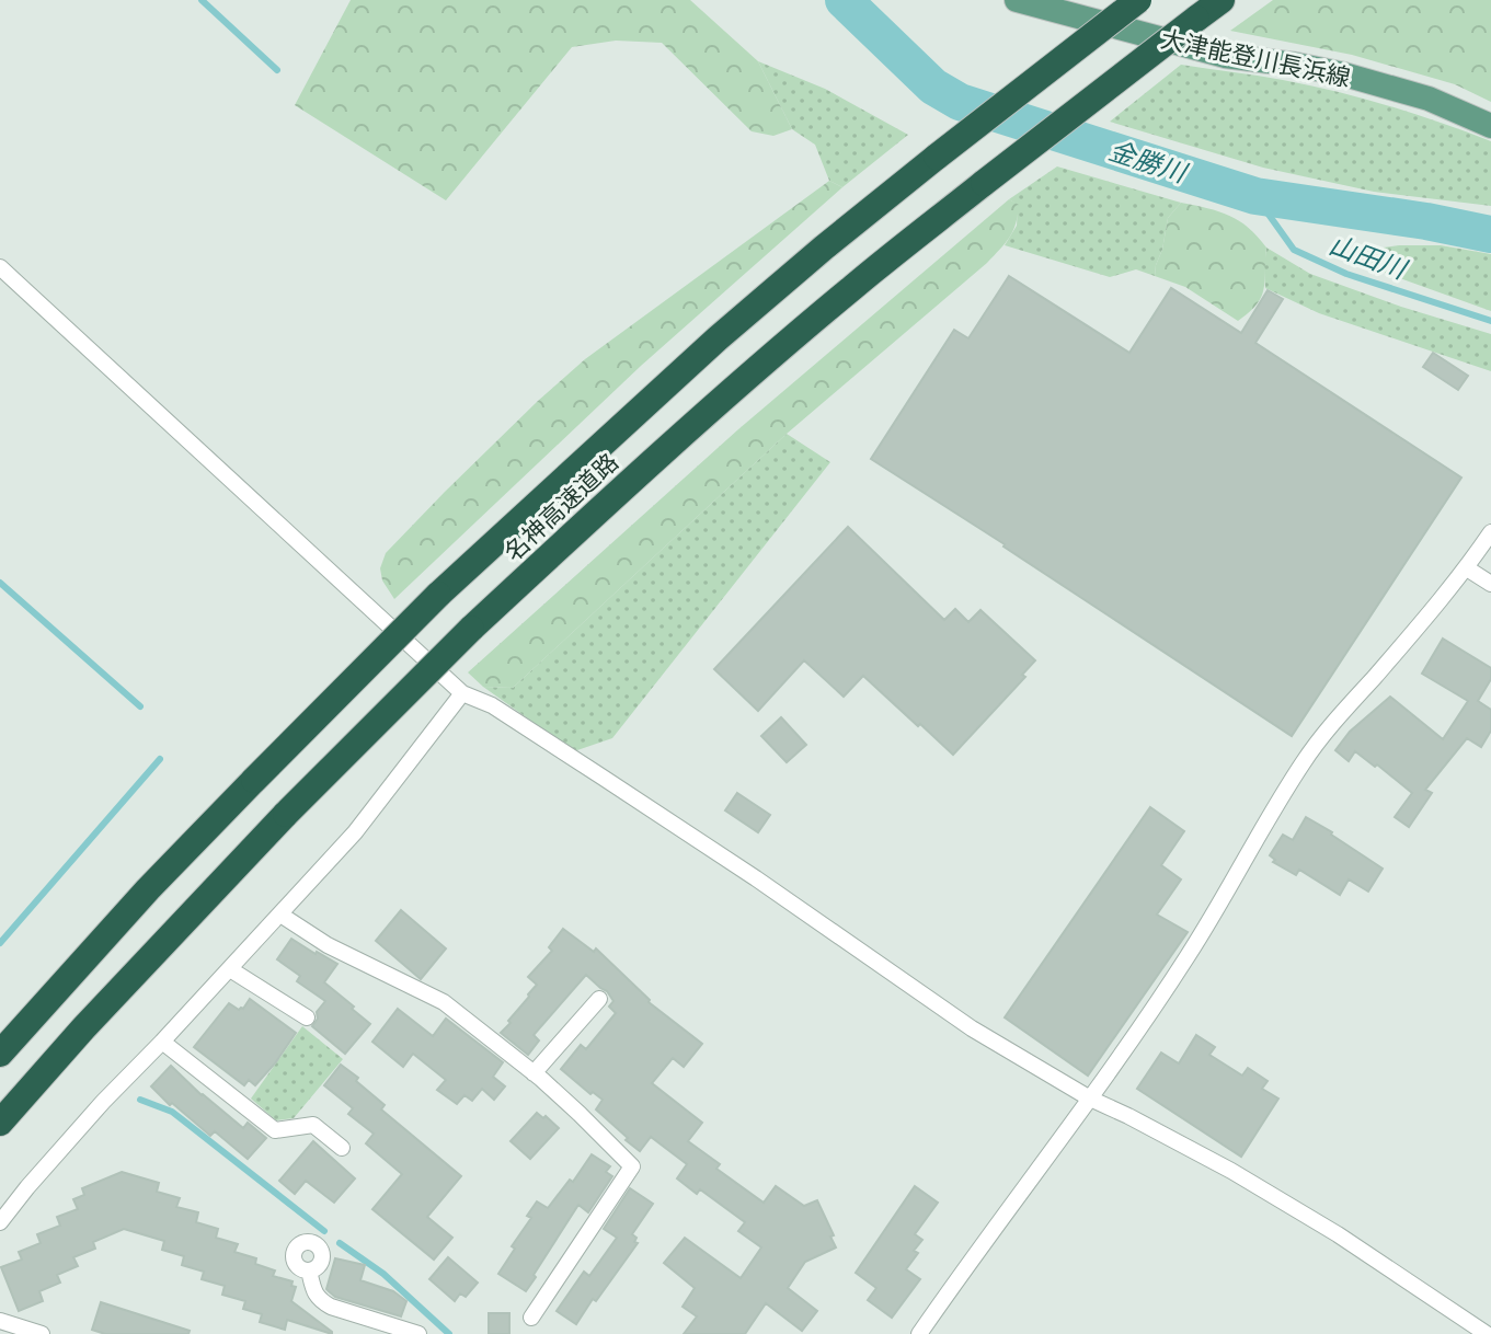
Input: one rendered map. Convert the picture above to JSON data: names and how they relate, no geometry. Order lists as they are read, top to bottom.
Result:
{
  "streets": {
    "highway": ["名神高速道路"],
    "main road": ["大津能登川長浜線"]
  },
  "water": ["金勝川", "山田川"]
}
